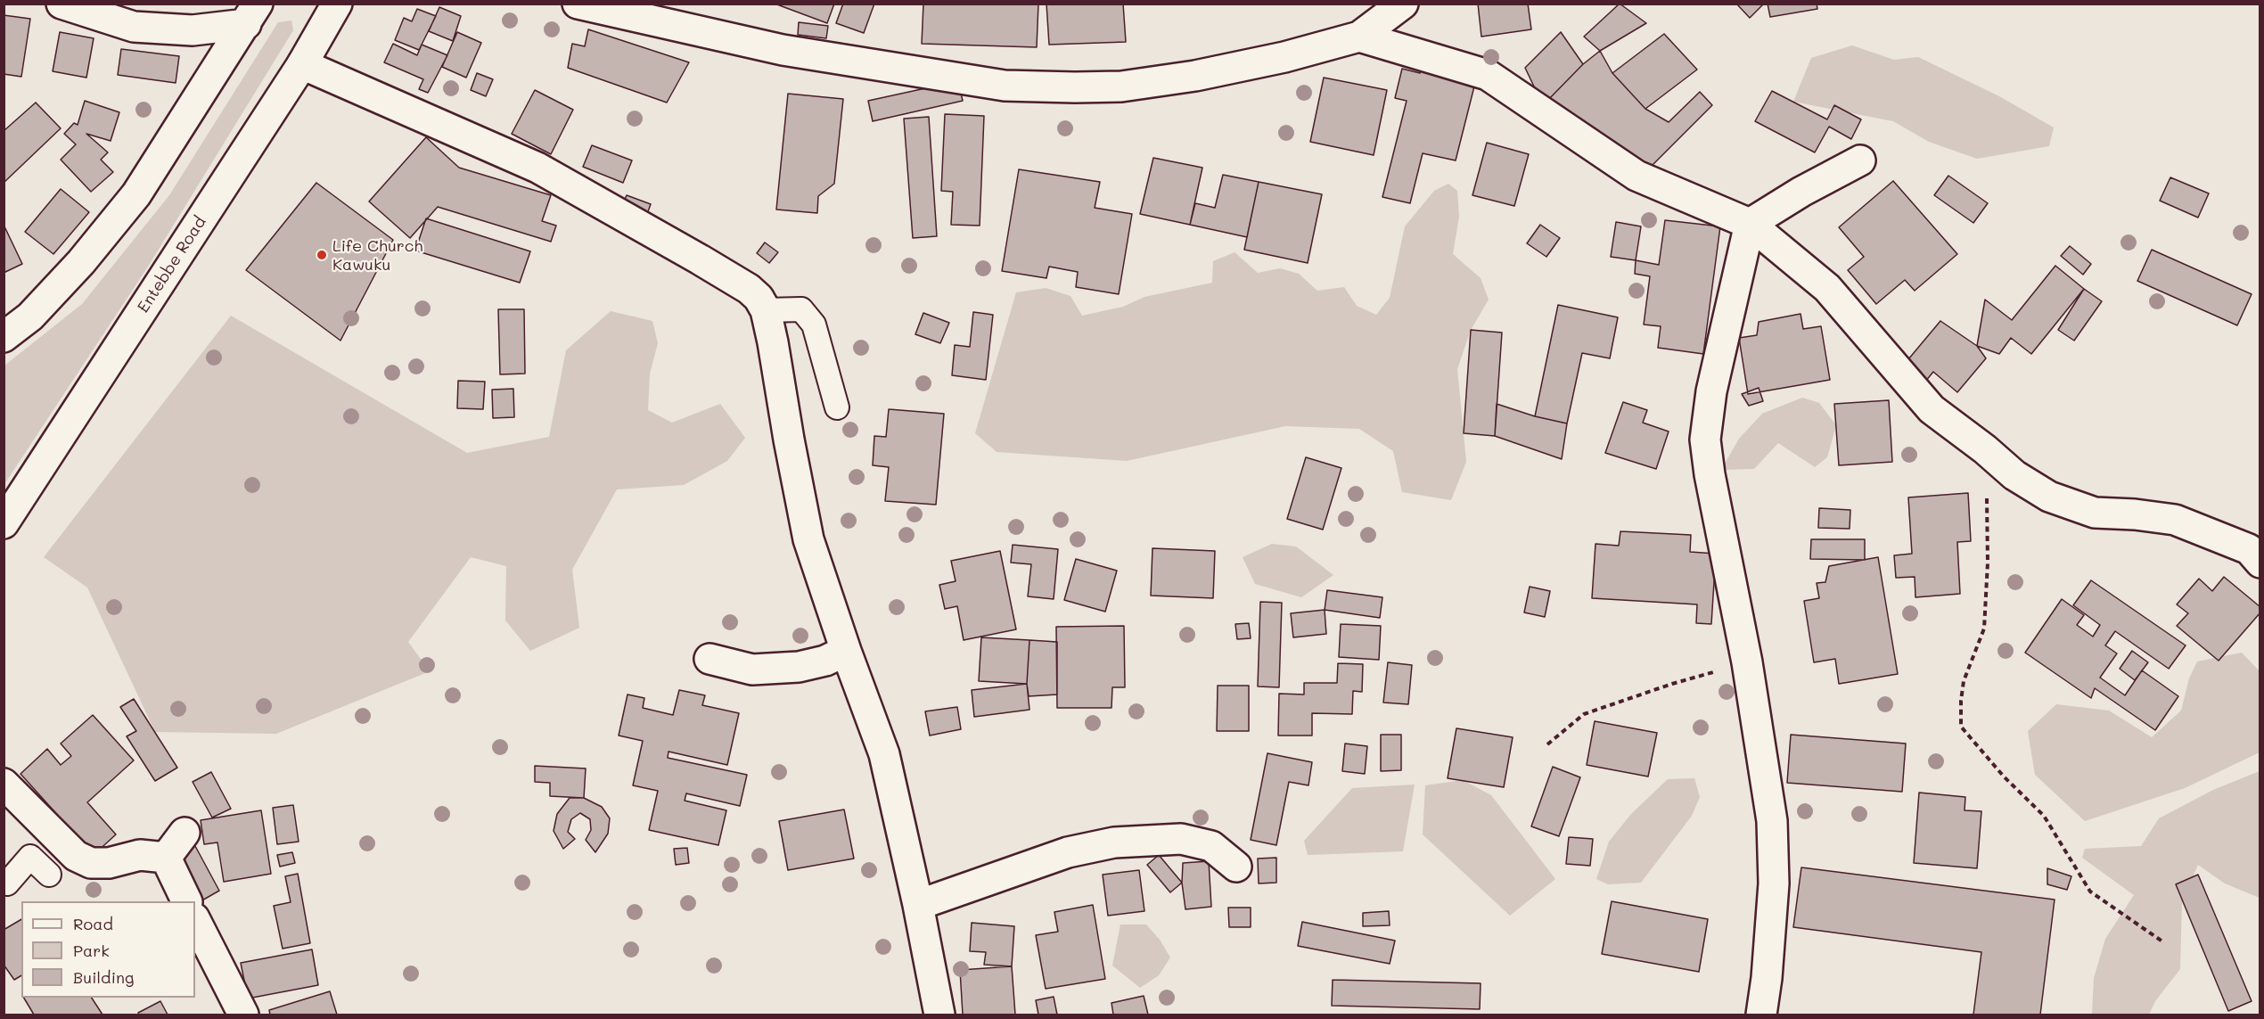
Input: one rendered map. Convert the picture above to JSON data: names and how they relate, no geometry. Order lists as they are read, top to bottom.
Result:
{
  "streets": {
    "street": ["Entebbe Road"]
  },
  "places": ["Life Church Kawuku"],
  "legend": ["Road", "Park", "Building"]
}
